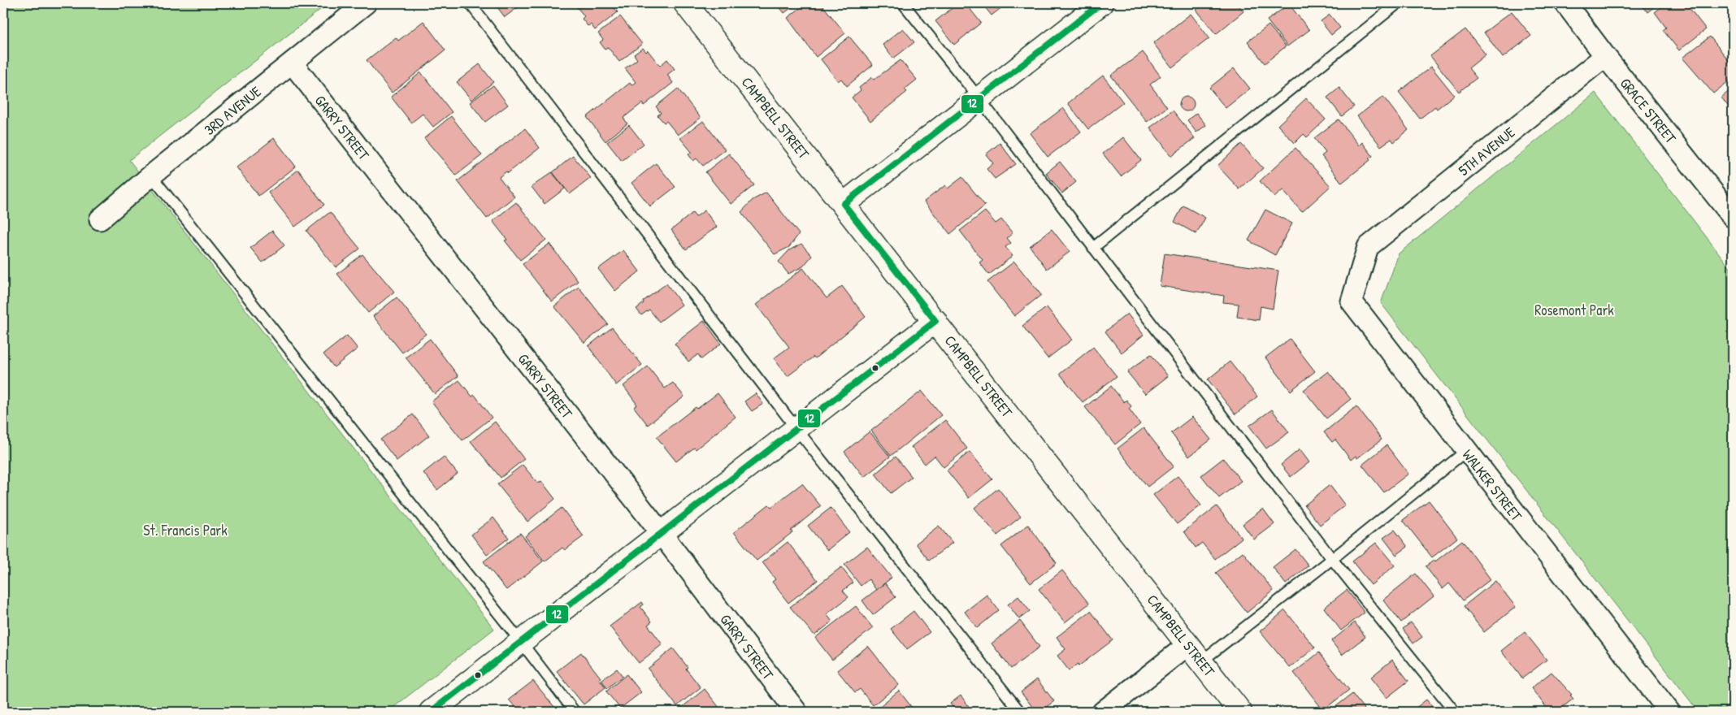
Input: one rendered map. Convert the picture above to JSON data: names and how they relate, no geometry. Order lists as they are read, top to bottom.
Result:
{
  "streets": {
    "street": [
      "3RD AVENUE",
      "GRACE STREET",
      "CAMPBELL STREET",
      "GARRY STREET",
      "5TH AVENUE",
      "WALKER STREET"
    ]
  },
  "crossings": [
    ["3RD AVENUE", "GARRY STREET"],
    ["GRACE STREET", "5TH AVENUE"],
    ["5TH AVENUE", "WALKER STREET"]
  ],
  "parks": ["Rosemont Park", "St. Francis Park"],
  "lines": ["transit line 12"]
}
